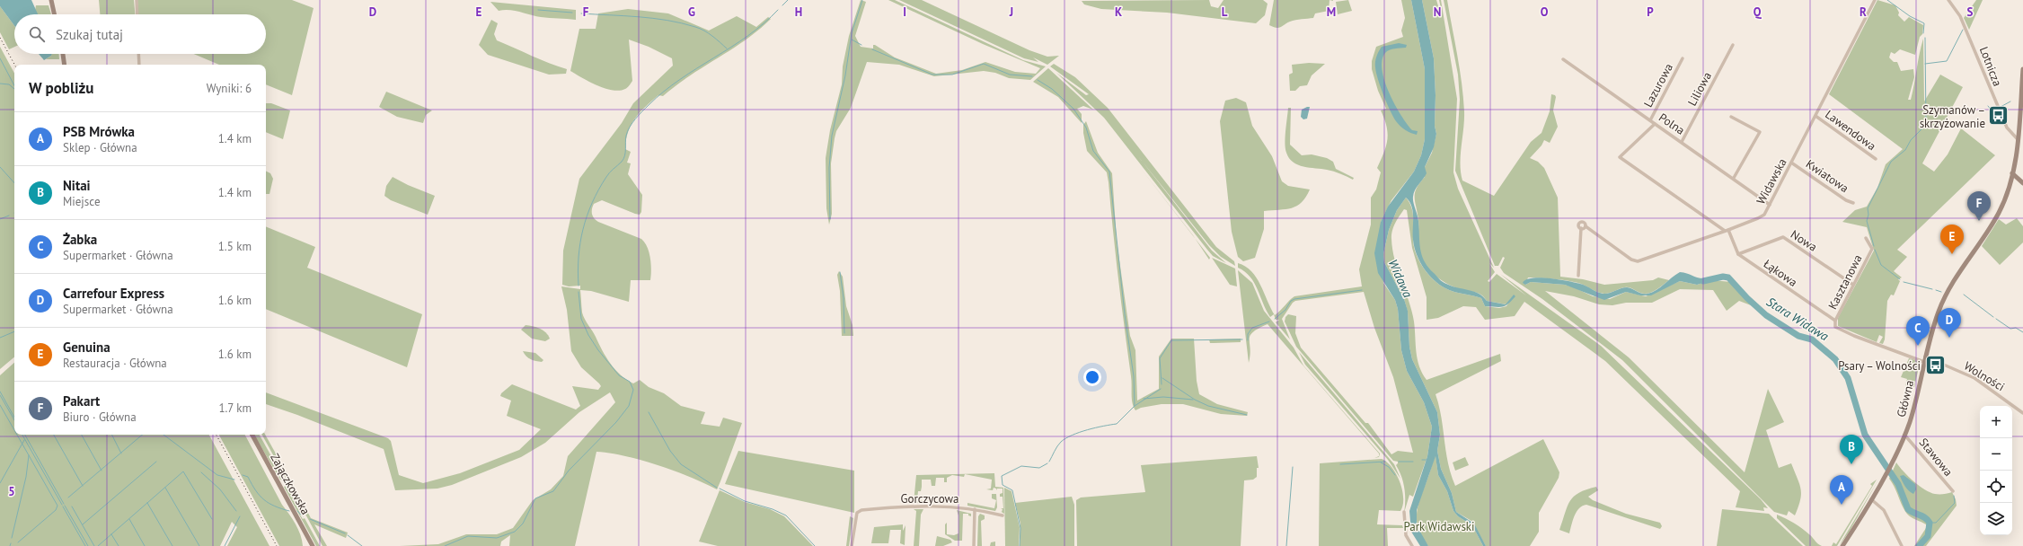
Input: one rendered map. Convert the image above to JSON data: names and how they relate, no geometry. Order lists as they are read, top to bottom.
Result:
{
  "streets": {
    "main road": ["Główna", "Zajączkowska"],
    "street": [
      "Lotnicza",
      "Lazurowa",
      "Liliowa",
      "Polna",
      "Lawendowa",
      "Kwiatowa",
      "Widawska",
      "Nowa",
      "Łąkowa",
      "Kasztanowa",
      "Wolności",
      "Stawowa",
      "Gorczycowa"
    ]
  },
  "crossings": [
    ["Lotnicza", "Główna"],
    ["Lazurowa", "Polna"],
    ["Liliowa", "Polna"],
    ["Polna", "Widawska"],
    ["Lawendowa", "Widawska"],
    ["Kwiatowa", "Widawska"],
    ["Nowa", "Łąkowa"],
    ["Nowa", "Kasztanowa"],
    ["Łąkowa", "Kasztanowa"],
    ["Kasztanowa", "Główna"],
    ["Wolności", "Główna"],
    ["Główna", "Stawowa"]
  ],
  "water": ["Widawa", "Stara Widawa"],
  "parks": ["Park Widawski"],
  "places": {
    "bus stop": ["Szymanów – skrzyżowanie", "Psary – Wolności"]
  },
  "page": {
    "search": "Szukaj tutaj",
    "heading": ["W pobliżu", "Wyniki: 6"],
    "list": [
      {
        "mark": "A",
        "name": "PSB Mrówka",
        "note": "Sklep · Główna",
        "value": "1.4 km"
      },
      {
        "mark": "B",
        "name": "Nitai",
        "note": "Miejsce",
        "value": "1.4 km"
      },
      {
        "mark": "C",
        "name": "Żabka",
        "note": "Supermarket · Główna",
        "value": "1.5 km"
      },
      {
        "mark": "D",
        "name": "Carrefour Express",
        "note": "Supermarket · Główna",
        "value": "1.6 km"
      },
      {
        "mark": "E",
        "name": "Genuina",
        "note": "Restauracja · Główna",
        "value": "1.6 km"
      },
      {
        "mark": "F",
        "name": "Pakart",
        "note": "Biuro · Główna",
        "value": "1.7 km"
      }
    ],
    "pins": [
      "F",
      "E",
      "D",
      "C",
      "B",
      "A"
    ],
    "map_buttons": ["+", "−"]
  },
  "grid": {
    "columns": [
      "D",
      "E",
      "F",
      "G",
      "H",
      "I",
      "J",
      "K",
      "L",
      "M",
      "N",
      "O",
      "P",
      "Q",
      "R",
      "S"
    ],
    "rows": ["5"]
  }
}
